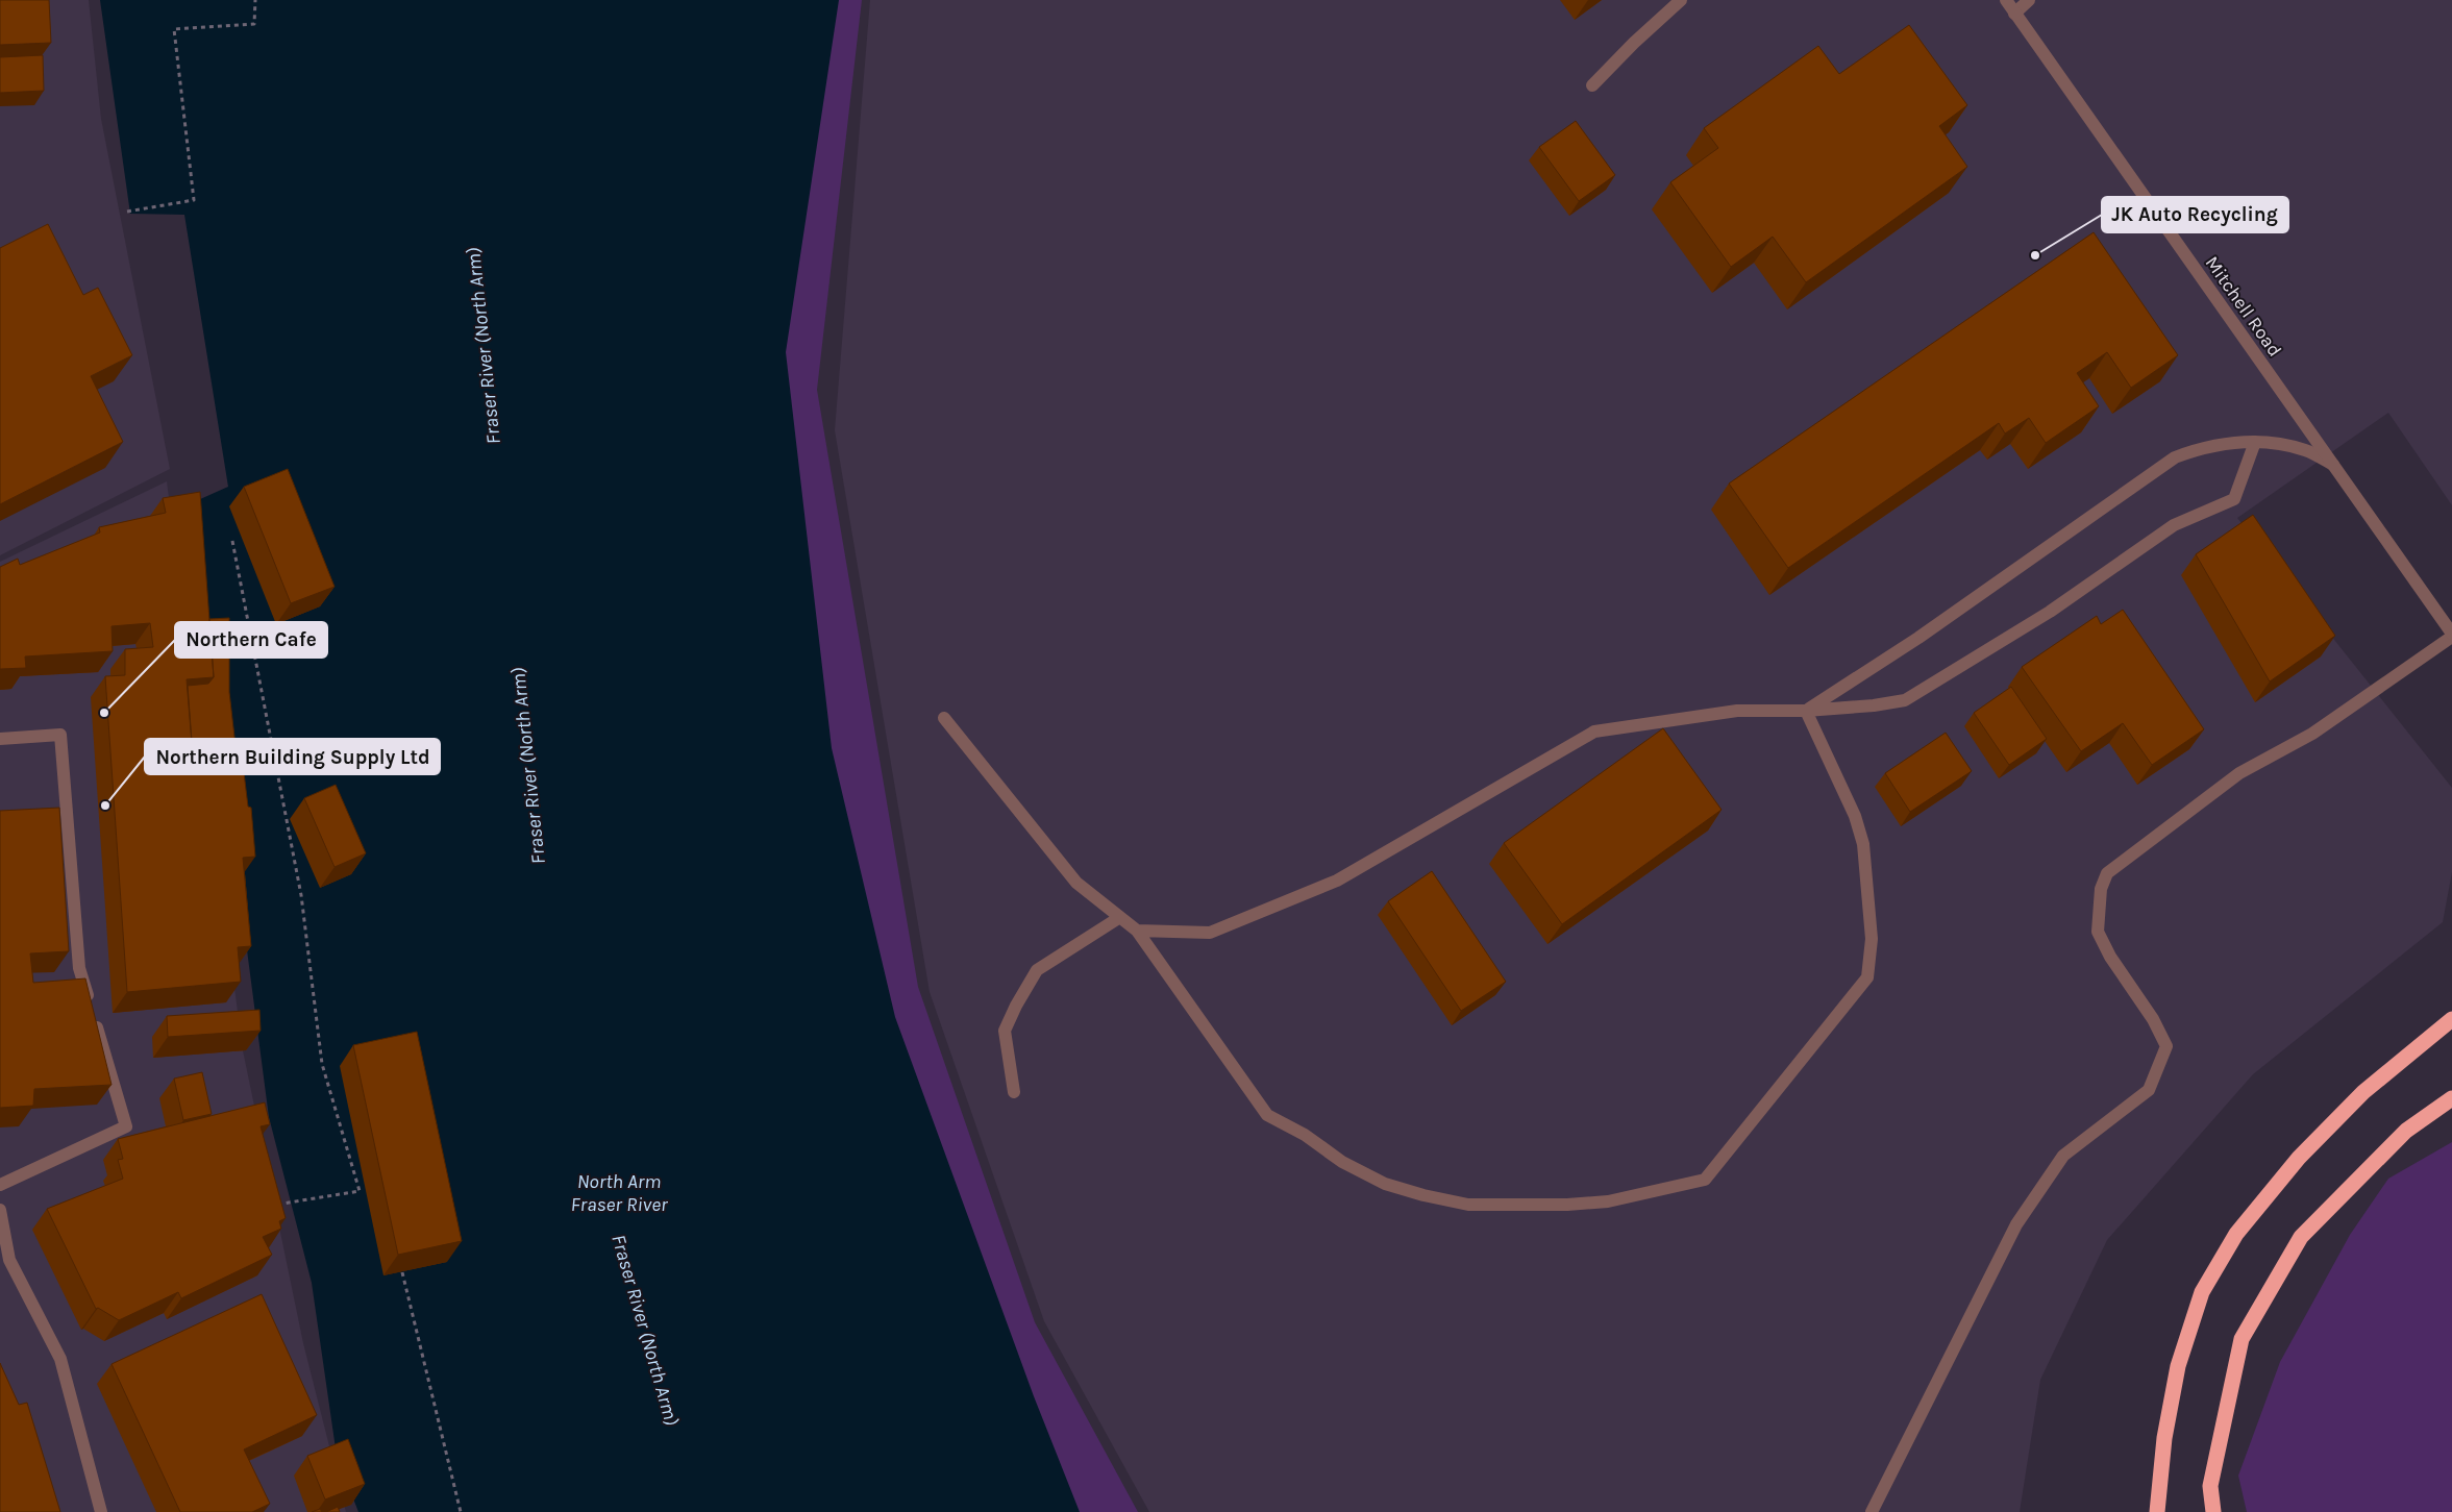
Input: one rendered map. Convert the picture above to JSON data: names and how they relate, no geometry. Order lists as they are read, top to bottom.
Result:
{
  "streets": {
    "street": ["Mitchell Road"]
  },
  "water": ["Fraser River (North Arm)", "North Arm Fraser River"],
  "places": ["JK Auto Recycling", "Northern Cafe", "Northern Building Supply Ltd"]
}
